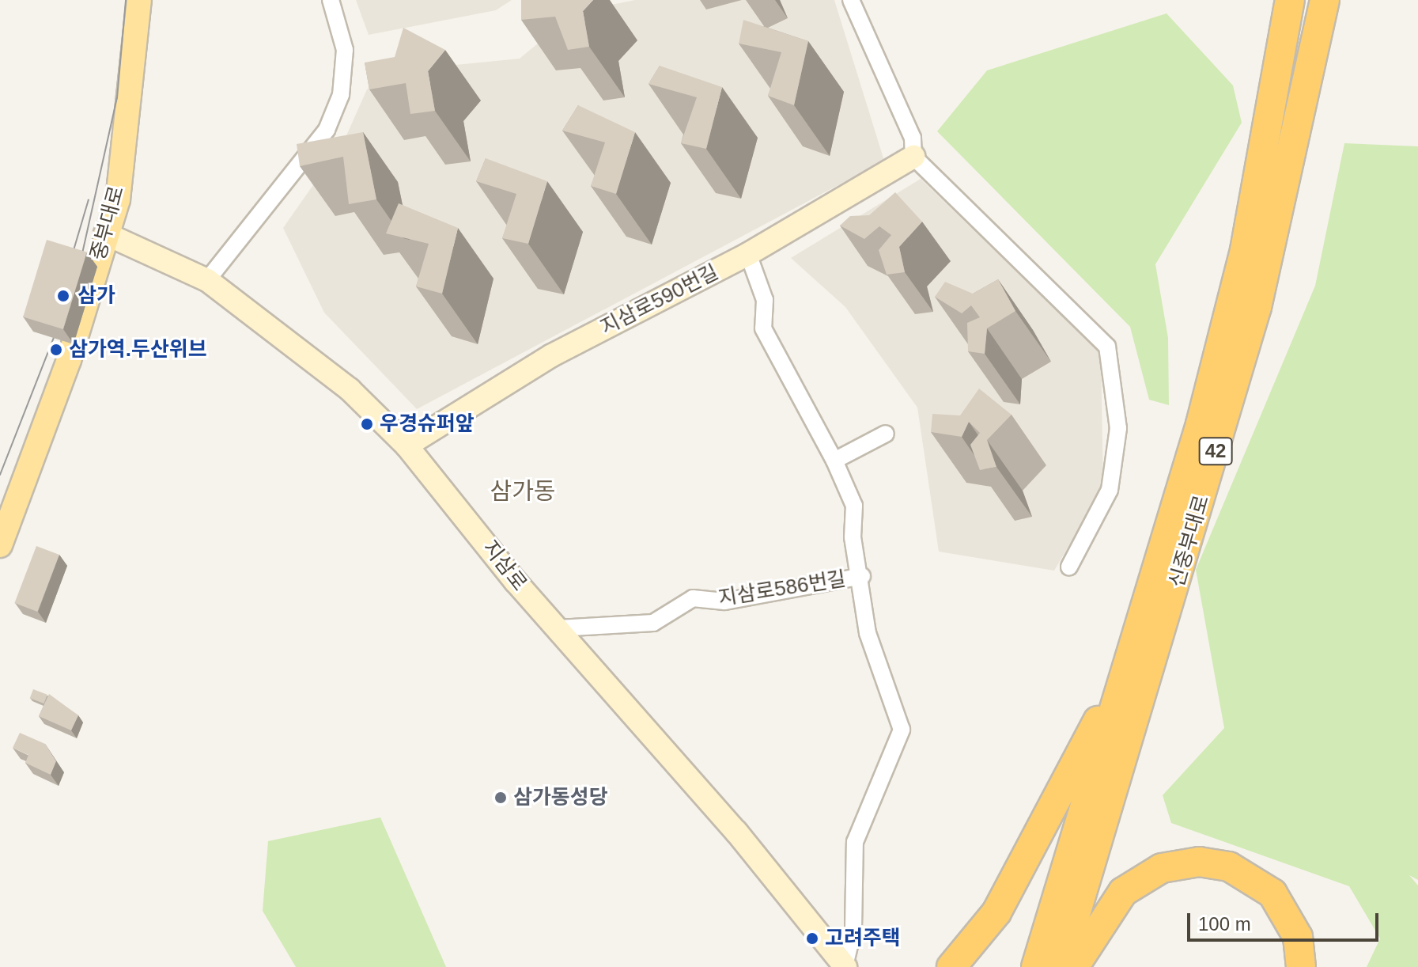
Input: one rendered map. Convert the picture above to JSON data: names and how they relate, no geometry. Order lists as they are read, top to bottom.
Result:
{
  "streets": {
    "highway": ["42", "신중부대로"],
    "main road": ["중부대로"],
    "street": ["지삼로590번길", "지삼로", "지삼로586번길"]
  },
  "crossings": [
    ["중부대로", "지삼로"],
    ["지삼로590번길", "지삼로"],
    ["지삼로", "지삼로586번길"]
  ],
  "districts": ["삼가동"],
  "places": [
    "삼가",
    "삼가역.두산위브",
    "우경슈퍼앞",
    "삼가동성당",
    "고려주택"
  ],
  "scale_bar": "100 m"
}
